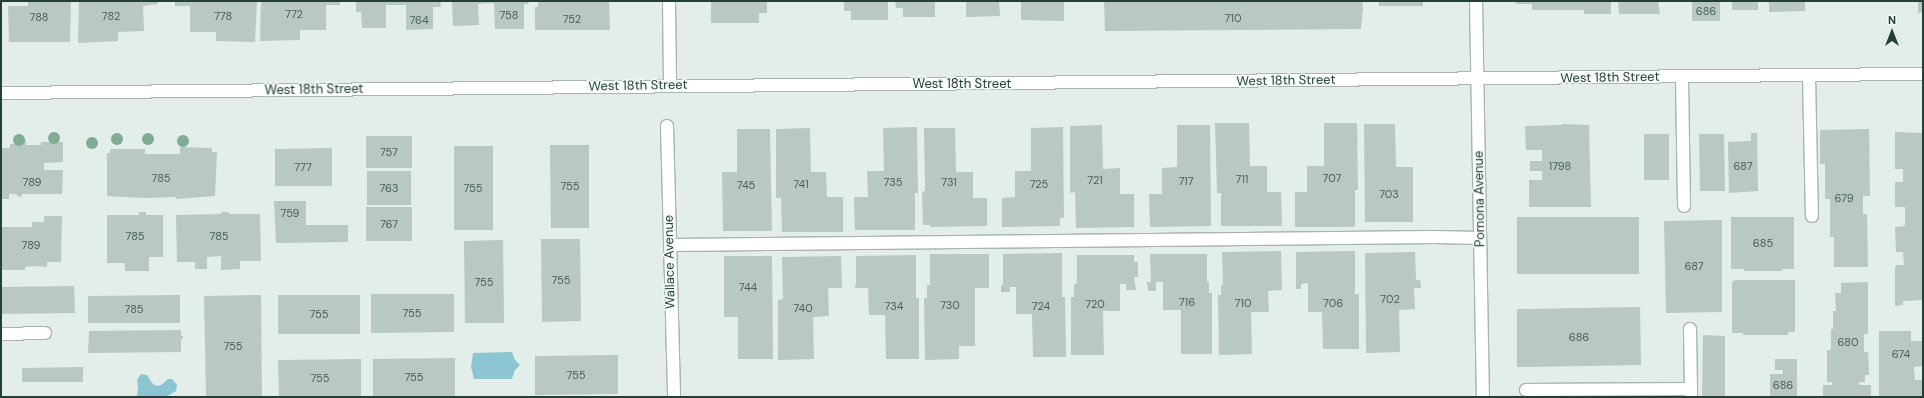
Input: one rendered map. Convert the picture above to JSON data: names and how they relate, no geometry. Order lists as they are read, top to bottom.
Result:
{
  "streets": {
    "street": ["West 18th Street", "Pomona Avenue", "Wallace Avenue"]
  },
  "crossings": [
    ["West 18th Street", "Pomona Avenue"]
  ],
  "house_numbers": [
    "686",
    "772",
    "758",
    "782",
    "778",
    "788",
    "710",
    "752",
    "764",
    "757",
    "1798",
    "687",
    "777",
    "785",
    "707",
    "711",
    "721",
    "717",
    "789",
    "735",
    "731",
    "741",
    "725",
    "745",
    "755",
    "763",
    "755",
    "703",
    "679",
    "759",
    "767",
    "785",
    "785",
    "685",
    "789",
    "687",
    "755",
    "755",
    "744",
    "702",
    "716",
    "710",
    "706",
    "720",
    "730",
    "734",
    "724",
    "740",
    "785",
    "755",
    "755",
    "686",
    "680",
    "755",
    "674",
    "755",
    "755",
    "755",
    "686"
  ],
  "north": "top"
}
